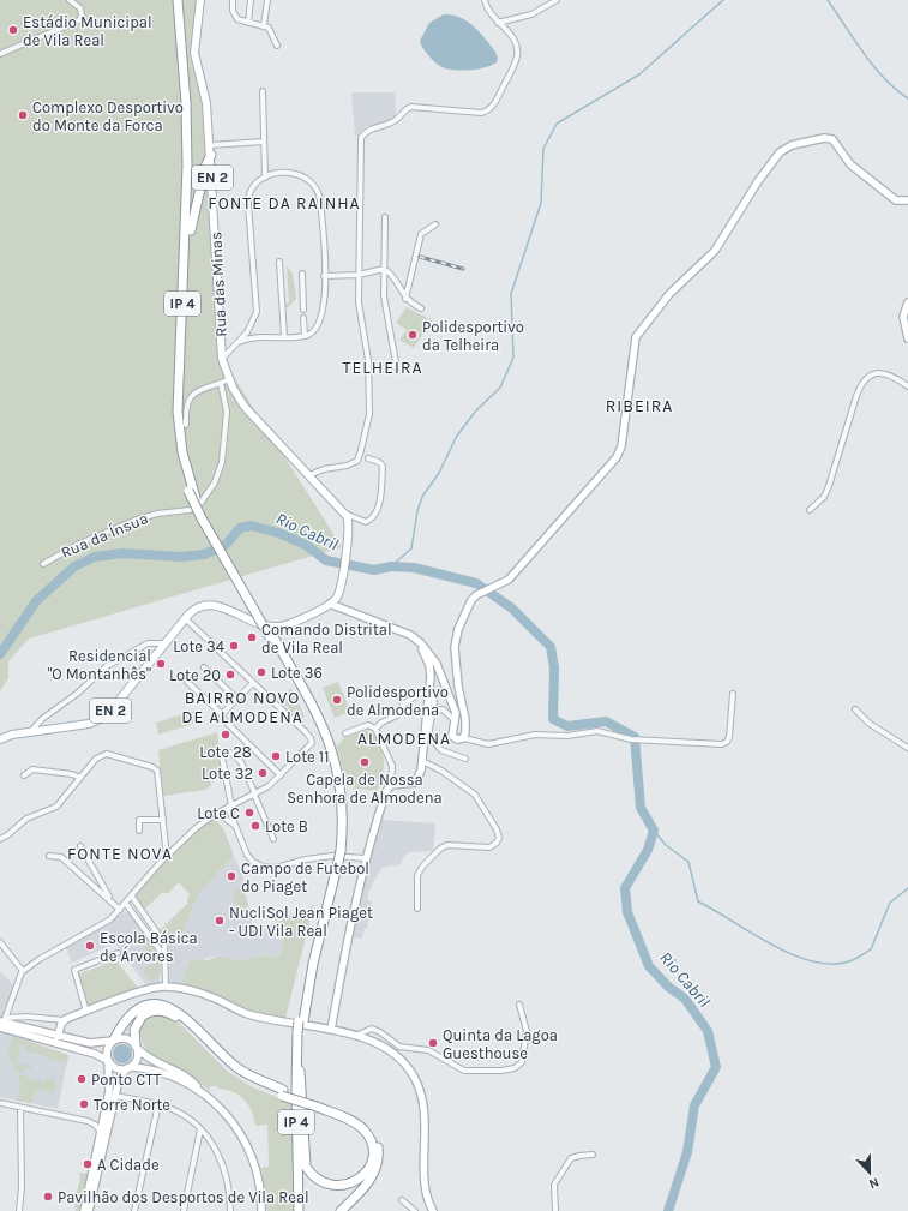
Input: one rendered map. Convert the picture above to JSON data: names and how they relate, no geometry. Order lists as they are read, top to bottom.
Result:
{
  "streets": {
    "highway": ["IP 4"],
    "main road": ["EN 2", "Rua das Minas"],
    "street": ["Rua da Ínsua"]
  },
  "crossings": [
    ["EN 2", "Rua das Minas"]
  ],
  "districts": [
    "FONTE DA RAINHA",
    "TELHEIRA",
    "RIBEIRA",
    "BAIRRO NOVO DE ALMODENA",
    "ALMODENA",
    "FONTE NOVA"
  ],
  "water": ["Rio Cabril"],
  "places": [
    "Estádio Municipal de Vila Real",
    "Complexo Desportivo do Monte da Forca",
    "Polidesportivo da Telheira",
    "Comando Distrital de Vila Real",
    "Lote 34",
    "Residencial \"O Montanhês\"",
    "Lote 36",
    "Lote 20",
    "Polidesportivo de Almodena",
    "Lote 28",
    "Lote 11",
    "Capela de Nossa Senhora de Almodena",
    "Lote 32",
    "Lote C",
    "Lote B",
    "Campo de Futebol do Piaget",
    "NucliSol Jean Piaget - UDI Vila Real",
    "Escola Básica de Árvores",
    "Quinta da Lagoa Guesthouse",
    "Ponto CTT",
    "Torre Norte",
    "A Cidade",
    "Pavilhão dos Desportos de Vila Real"
  ],
  "north": "bottom"
}
